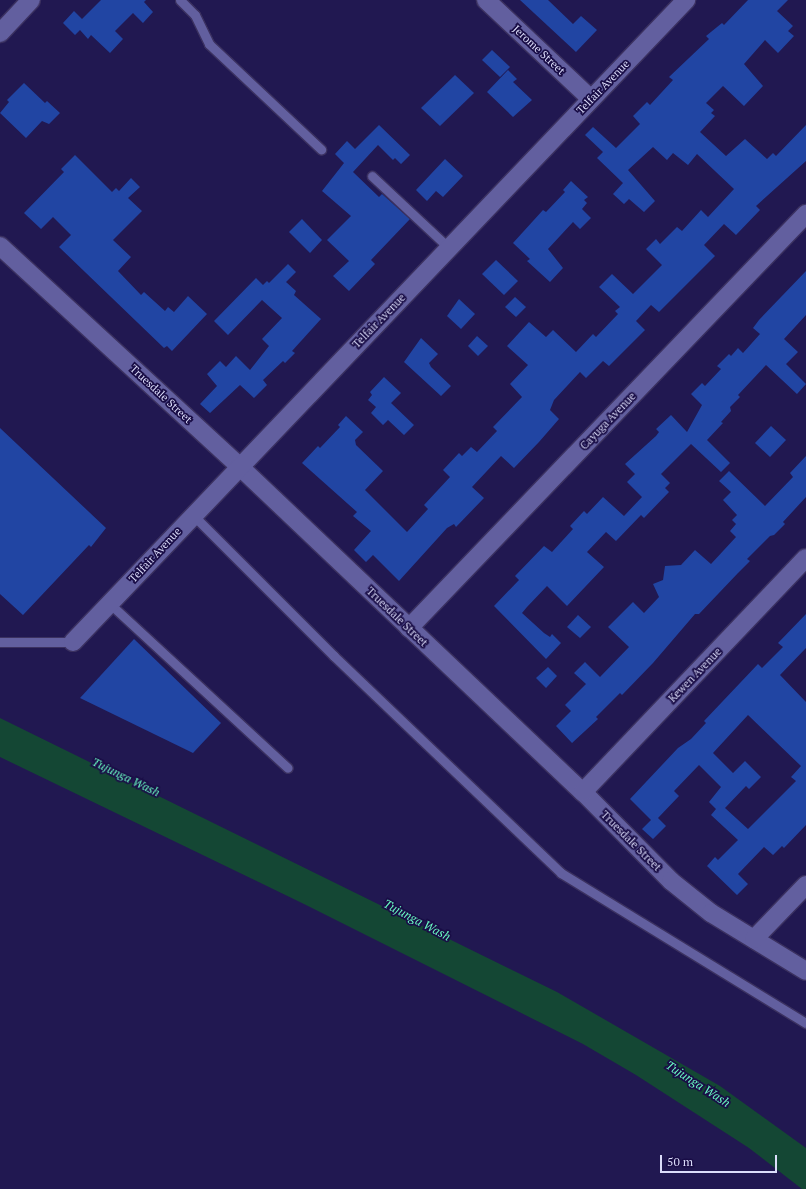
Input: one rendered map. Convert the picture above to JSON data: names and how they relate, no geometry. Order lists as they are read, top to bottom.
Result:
{
  "streets": {
    "street": [
      "Jerome Street",
      "Telfair Avenue",
      "Truesdale Street",
      "Cayuga Avenue",
      "Kewen Avenue"
    ]
  },
  "crossings": [
    ["Jerome Street", "Telfair Avenue"],
    ["Telfair Avenue", "Truesdale Street"],
    ["Truesdale Street", "Cayuga Avenue"],
    ["Truesdale Street", "Kewen Avenue"]
  ],
  "water": ["Tujunga Wash"],
  "scale_bar": "50 m"
}
